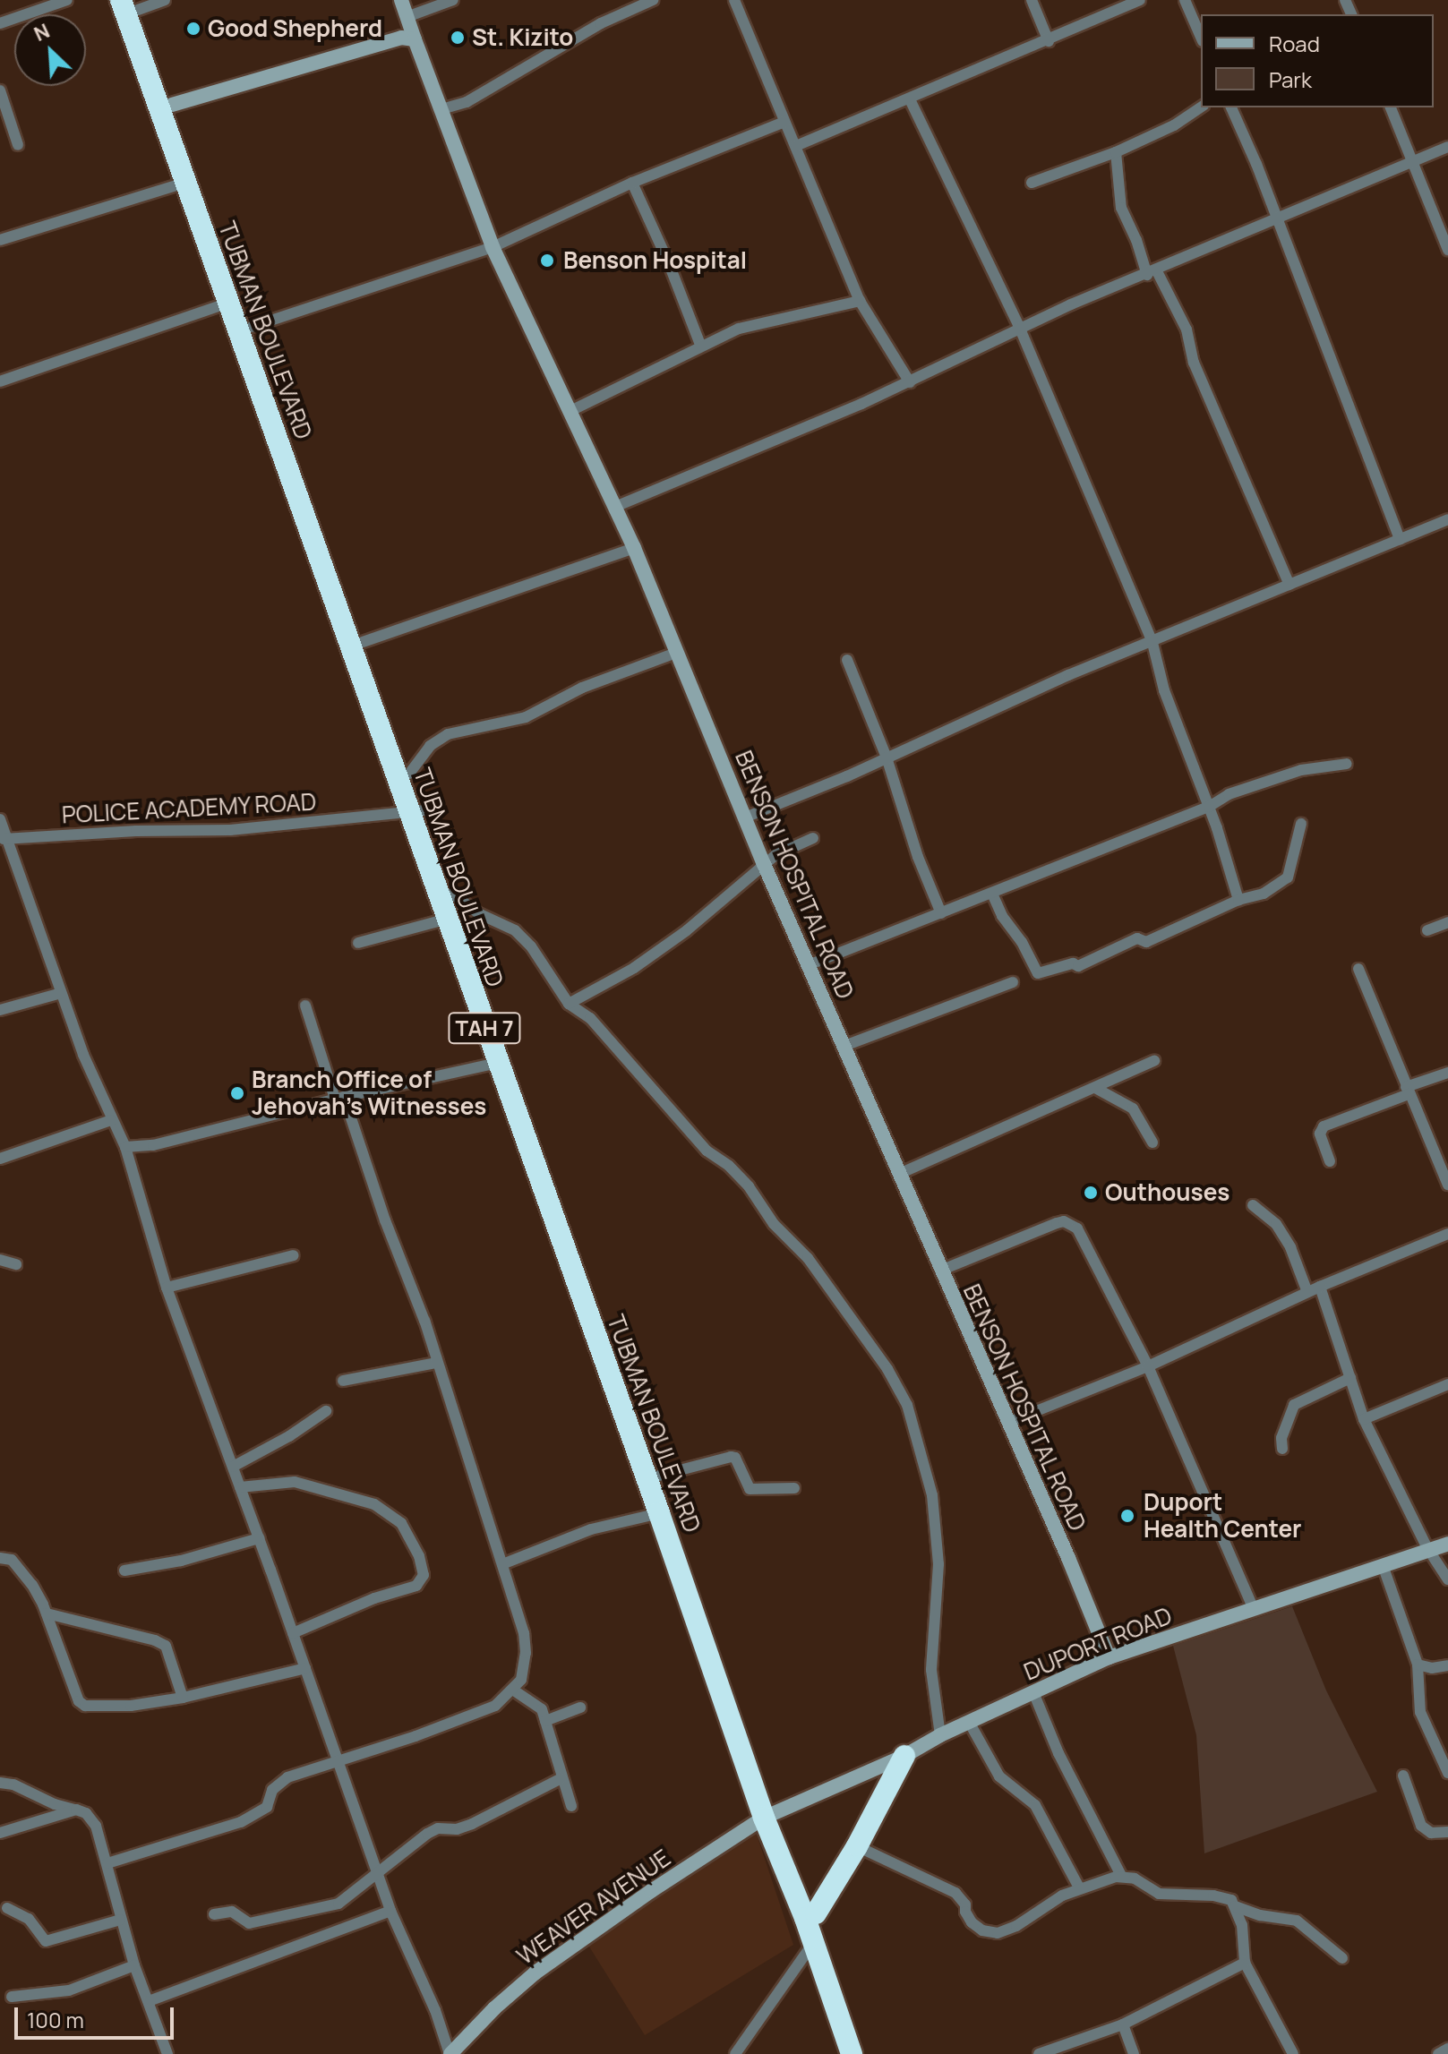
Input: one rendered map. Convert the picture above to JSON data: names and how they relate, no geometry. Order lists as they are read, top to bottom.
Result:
{
  "streets": {
    "highway": ["TUBMAN BOULEVARD", "TAH 7"],
    "street": [
      "POLICE ACADEMY ROAD",
      "BENSON HOSPITAL ROAD",
      "DUPORT ROAD",
      "WEAVER AVENUE"
    ]
  },
  "crossings": [
    ["TUBMAN BOULEVARD", "POLICE ACADEMY ROAD"],
    ["TUBMAN BOULEVARD", "DUPORT ROAD"],
    ["TUBMAN BOULEVARD", "WEAVER AVENUE"],
    ["BENSON HOSPITAL ROAD", "DUPORT ROAD"],
    ["DUPORT ROAD", "WEAVER AVENUE"]
  ],
  "places": [
    "Good Shepherd",
    "St. Kizito",
    "Benson Hospital",
    "Branch Office of Jehovah's Witnesses",
    "Outhouses",
    "Duport Health Center"
  ],
  "legend": ["Road", "Park"],
  "scale_bar": "100 m",
  "north": "top left"
}
